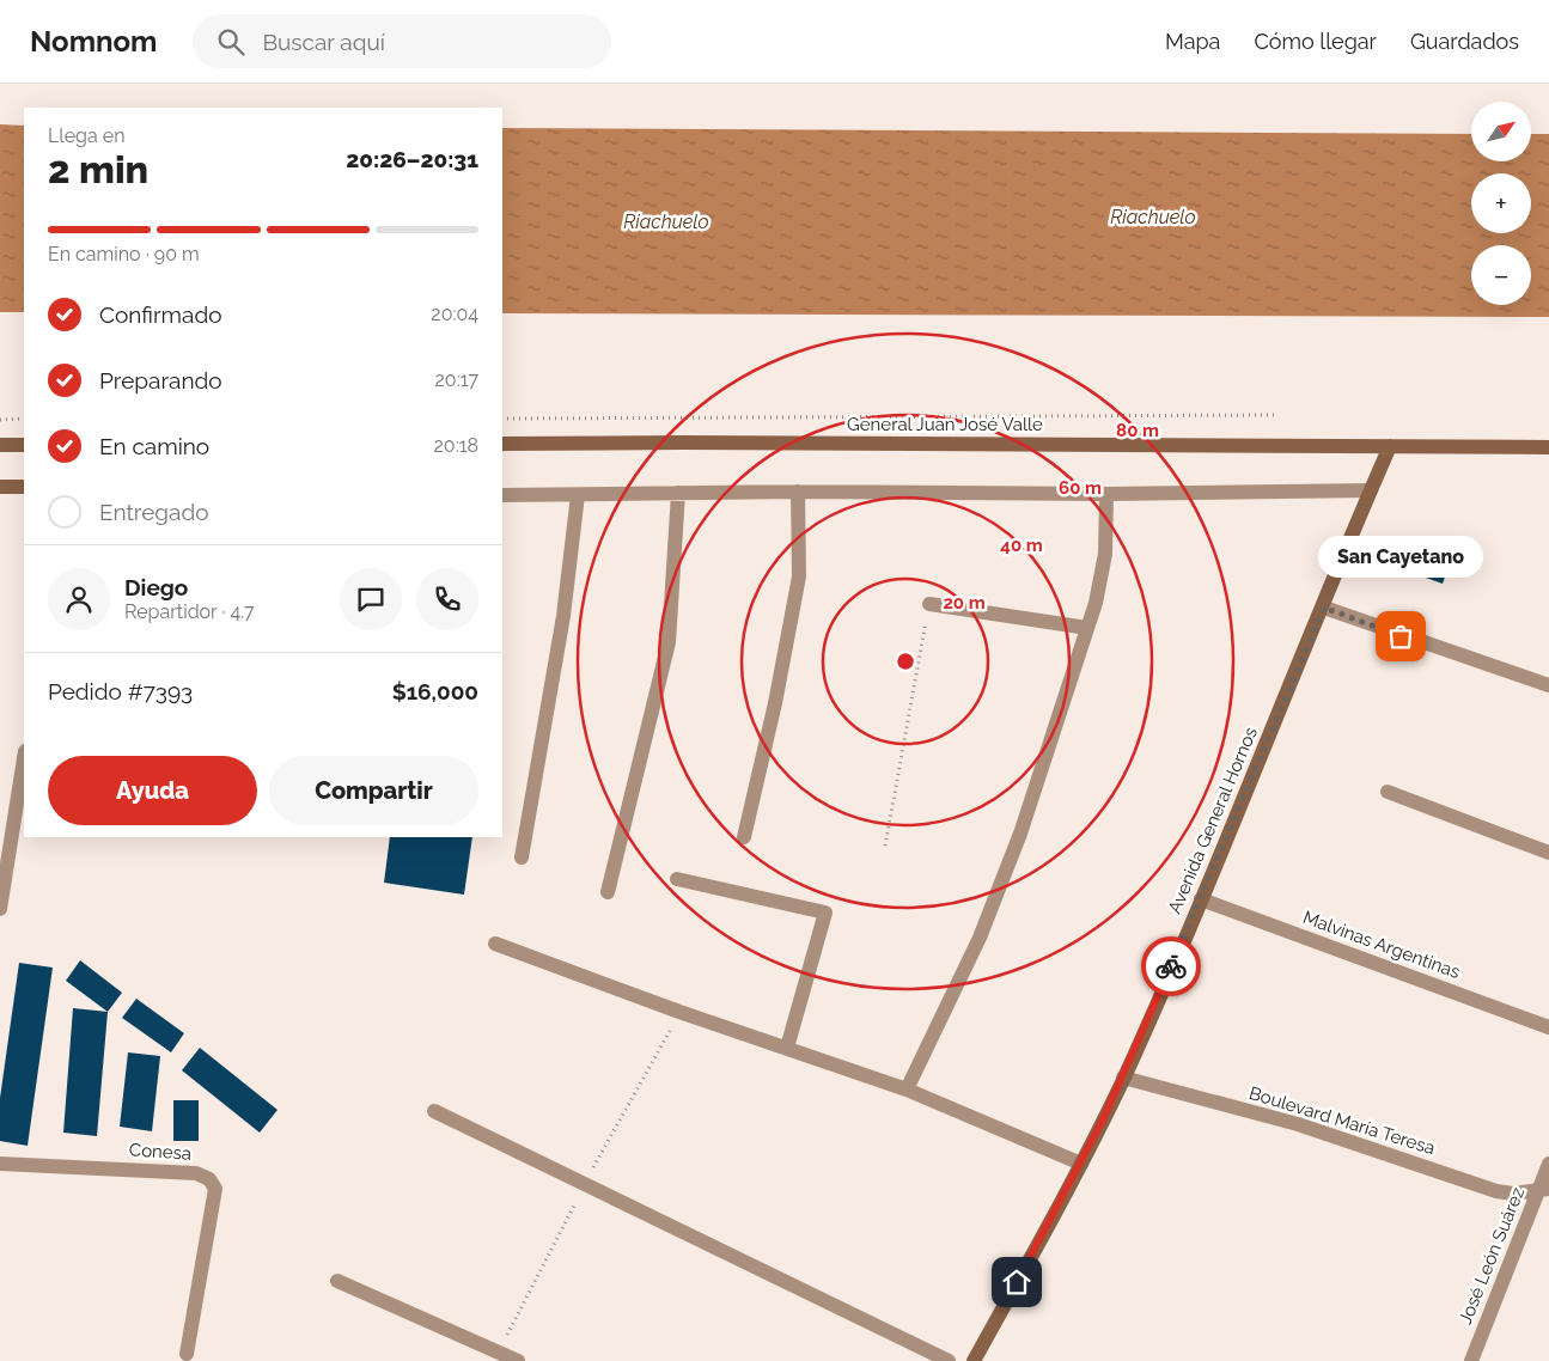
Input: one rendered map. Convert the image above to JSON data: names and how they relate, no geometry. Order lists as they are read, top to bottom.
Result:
{
  "streets": {
    "main road": ["General Juan José Valle", "Avenida General Hornos"],
    "street": [
      "Malvinas Argentinas",
      "Boulevard María Teresa",
      "Conesa",
      "José León Suárez"
    ]
  },
  "crossings": [
    ["General Juan José Valle", "Avenida General Hornos"],
    ["Avenida General Hornos", "Malvinas Argentinas"],
    ["Avenida General Hornos", "Boulevard María Teresa"],
    ["Boulevard María Teresa", "José León Suárez"]
  ],
  "water": ["Riachuelo"],
  "places": ["San Cayetano"],
  "north": "top right",
  "page": {
    "header": "Nomnom",
    "search": "Buscar aquí",
    "nav": ["Mapa", "Cómo llegar", "Guardados"],
    "map_buttons": ["+", "−"],
    "heading": ["2 min", "Llega en", "20:26–20:31"],
    "panel": [
      "Diego",
      "Repartidor · 4.7",
      "Pedido #7393",
      "$16,000"
    ],
    "bar": "En camino · 90 m",
    "list": [
      ["Confirmado", "20:04"],
      ["Preparando", "20:17"],
      ["En camino", "20:18"],
      "Entregado"
    ],
    "bubble": "San Cayetano",
    "buttons": ["Ayuda", "Compartir"]
  },
  "rings": [
    "80 m",
    "60 m",
    "40 m",
    "20 m"
  ]
}
